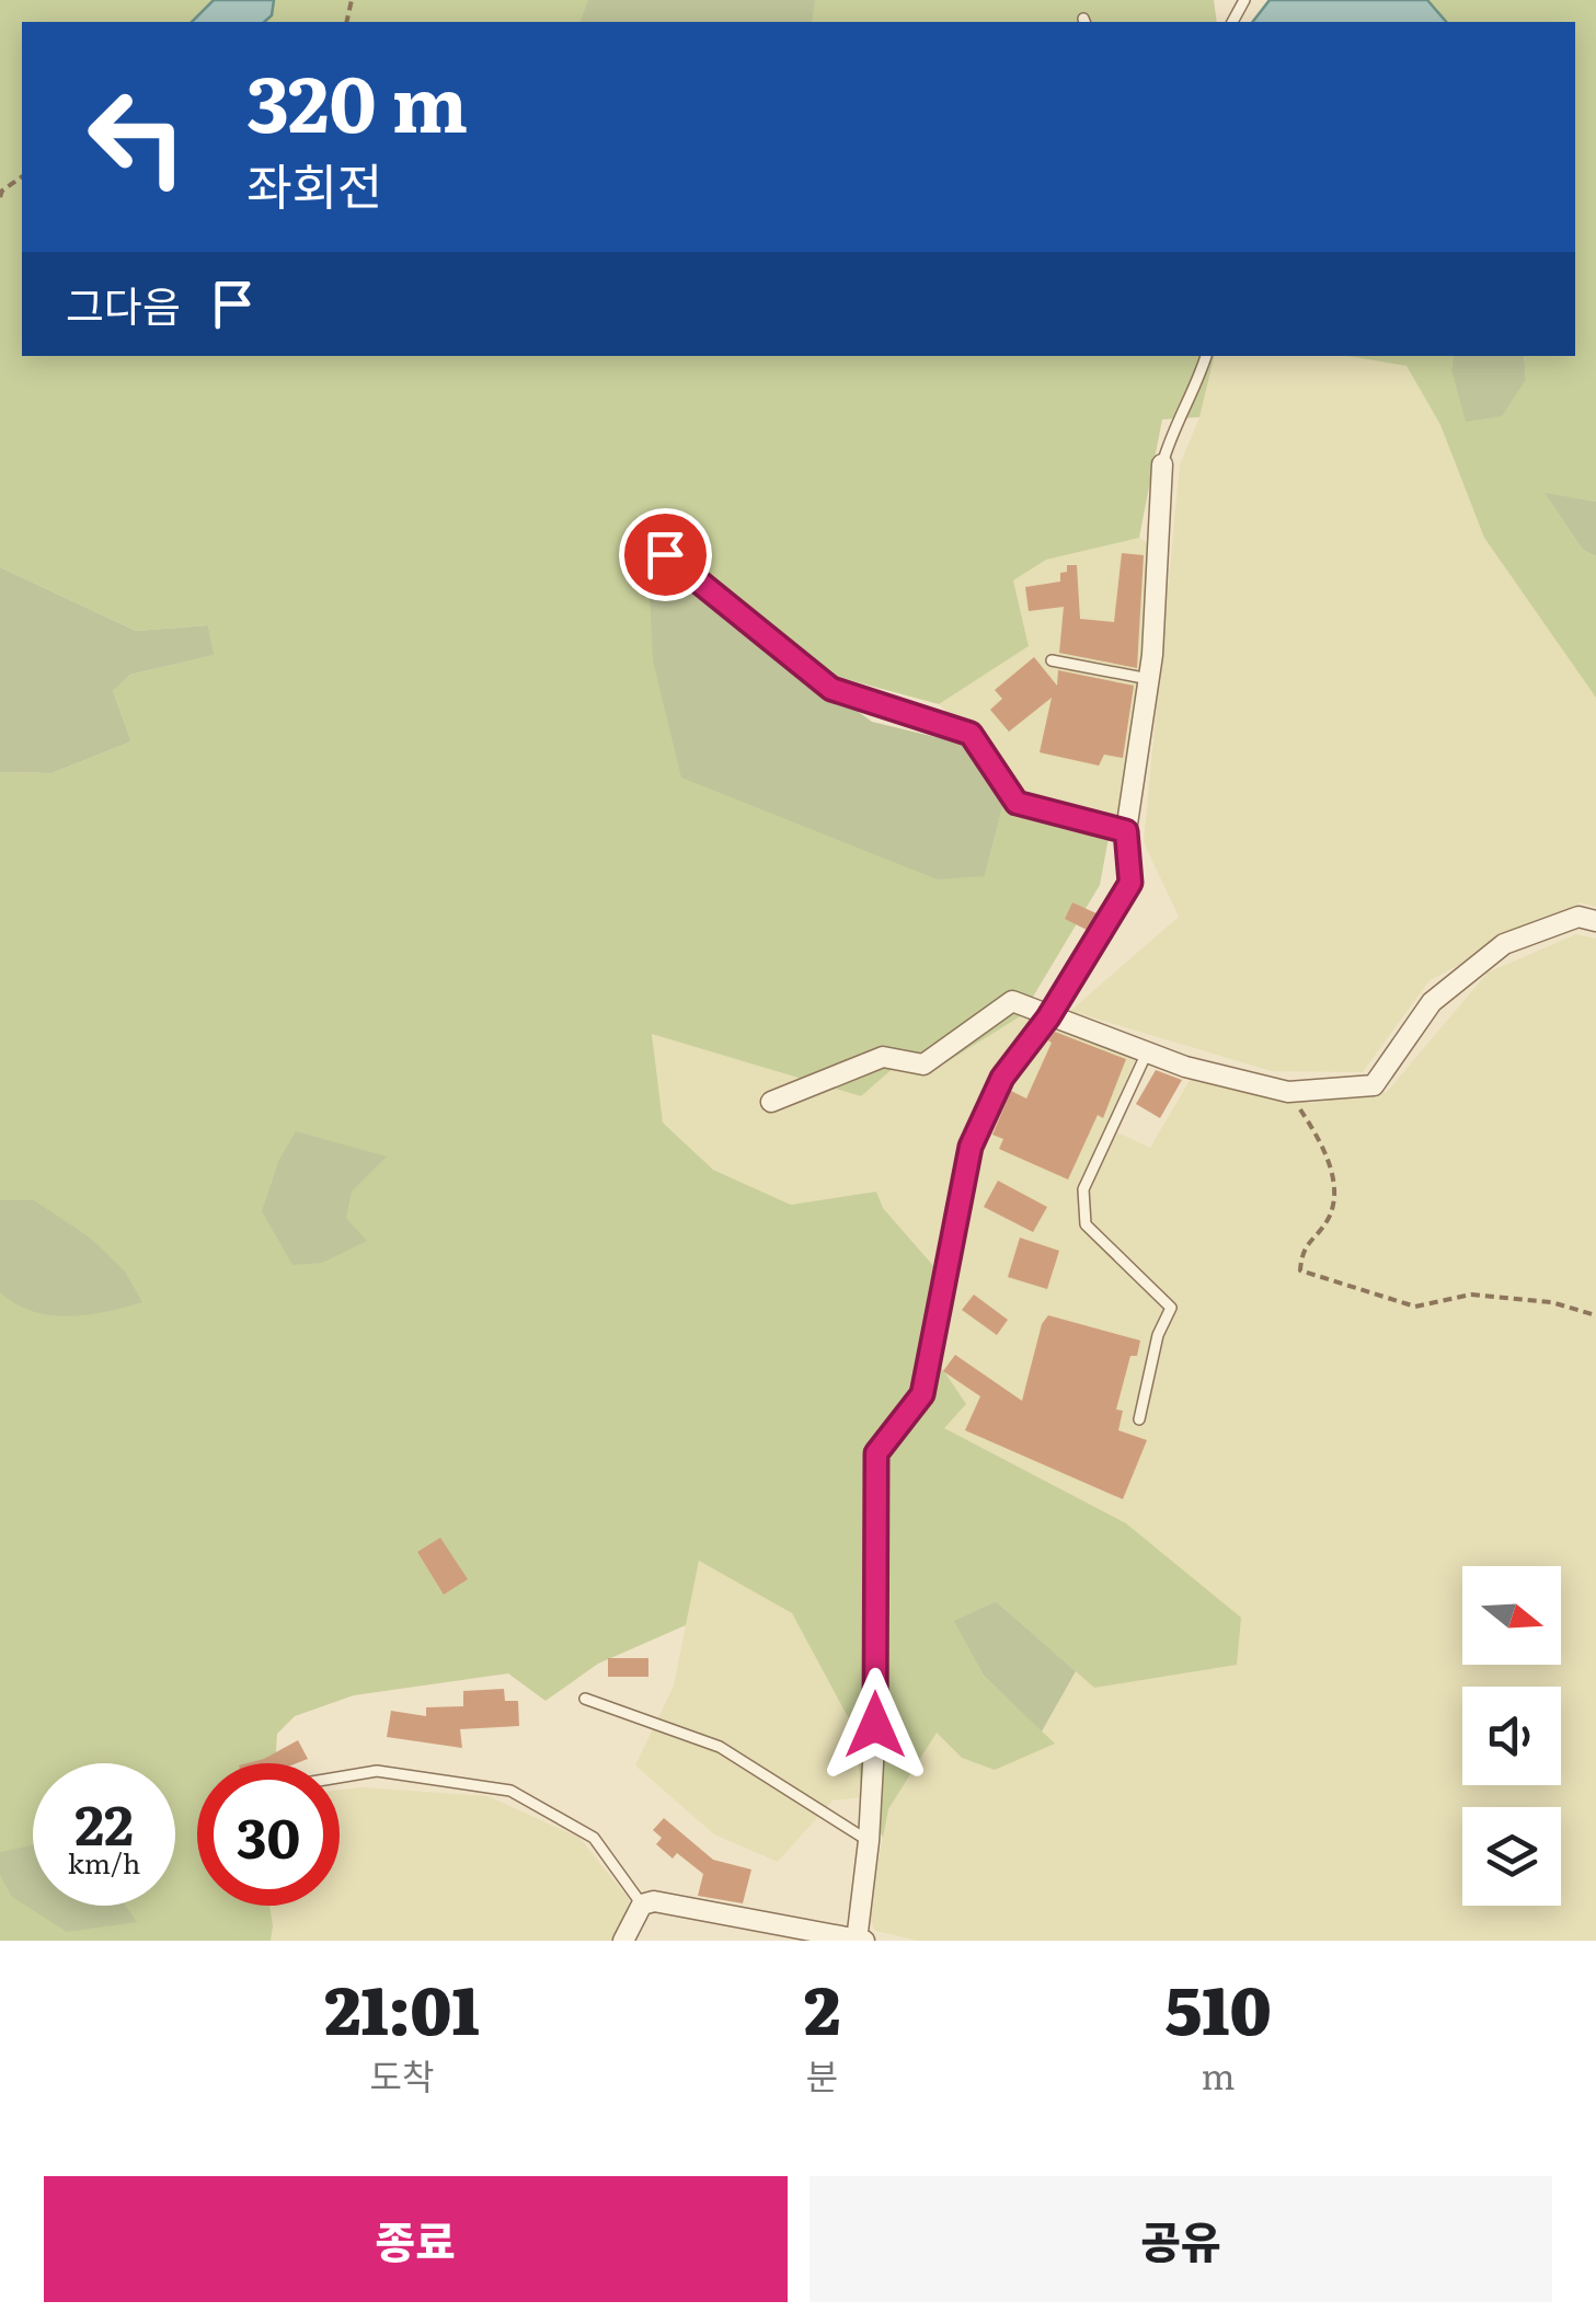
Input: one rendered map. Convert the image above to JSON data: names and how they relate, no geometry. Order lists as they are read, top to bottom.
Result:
{
  "north": "right",
  "page": {
    "turn": ["320 m", "좌회전"],
    "then": "그다음",
    "speed": "22 km/h",
    "limit": "30",
    "eta": [
      "21:01",
      "도착",
      "2",
      "분",
      "510",
      "m"
    ],
    "buttons": ["종료", "공유"]
  }
}
